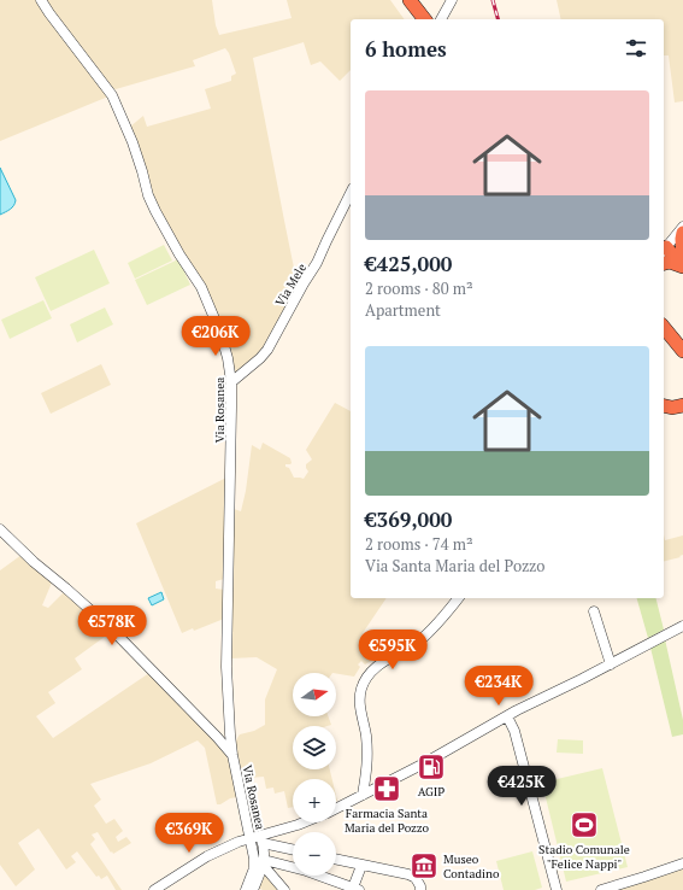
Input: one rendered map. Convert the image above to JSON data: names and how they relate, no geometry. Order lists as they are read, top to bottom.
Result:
{
  "streets": {
    "street": ["Via Mele", "Via Rosanea"]
  },
  "crossings": [
    ["Via Mele", "Via Rosanea"]
  ],
  "places": {
    "fuel station": ["AGIP"],
    "pharmacy": ["Farmacia Santa Maria del Pozzo"],
    "sports": ["Stadio Comunale \"Felice Nappi\""],
    "museum": ["Museo Contadino"]
  },
  "north": "right",
  "page": {
    "heading": "6 homes",
    "list": [
      {
        "name": "€425,000",
        "note": "2 rooms · 80 m² · Apartment"
      },
      {
        "name": "€369,000",
        "note": "2 rooms · 74 m² · Via Santa Maria del Pozzo"
      }
    ],
    "price": [
      "€206K",
      "€578K",
      "€595K",
      "€234K",
      "€425K",
      "€369K"
    ],
    "map_buttons": ["+", "−"]
  }
}
